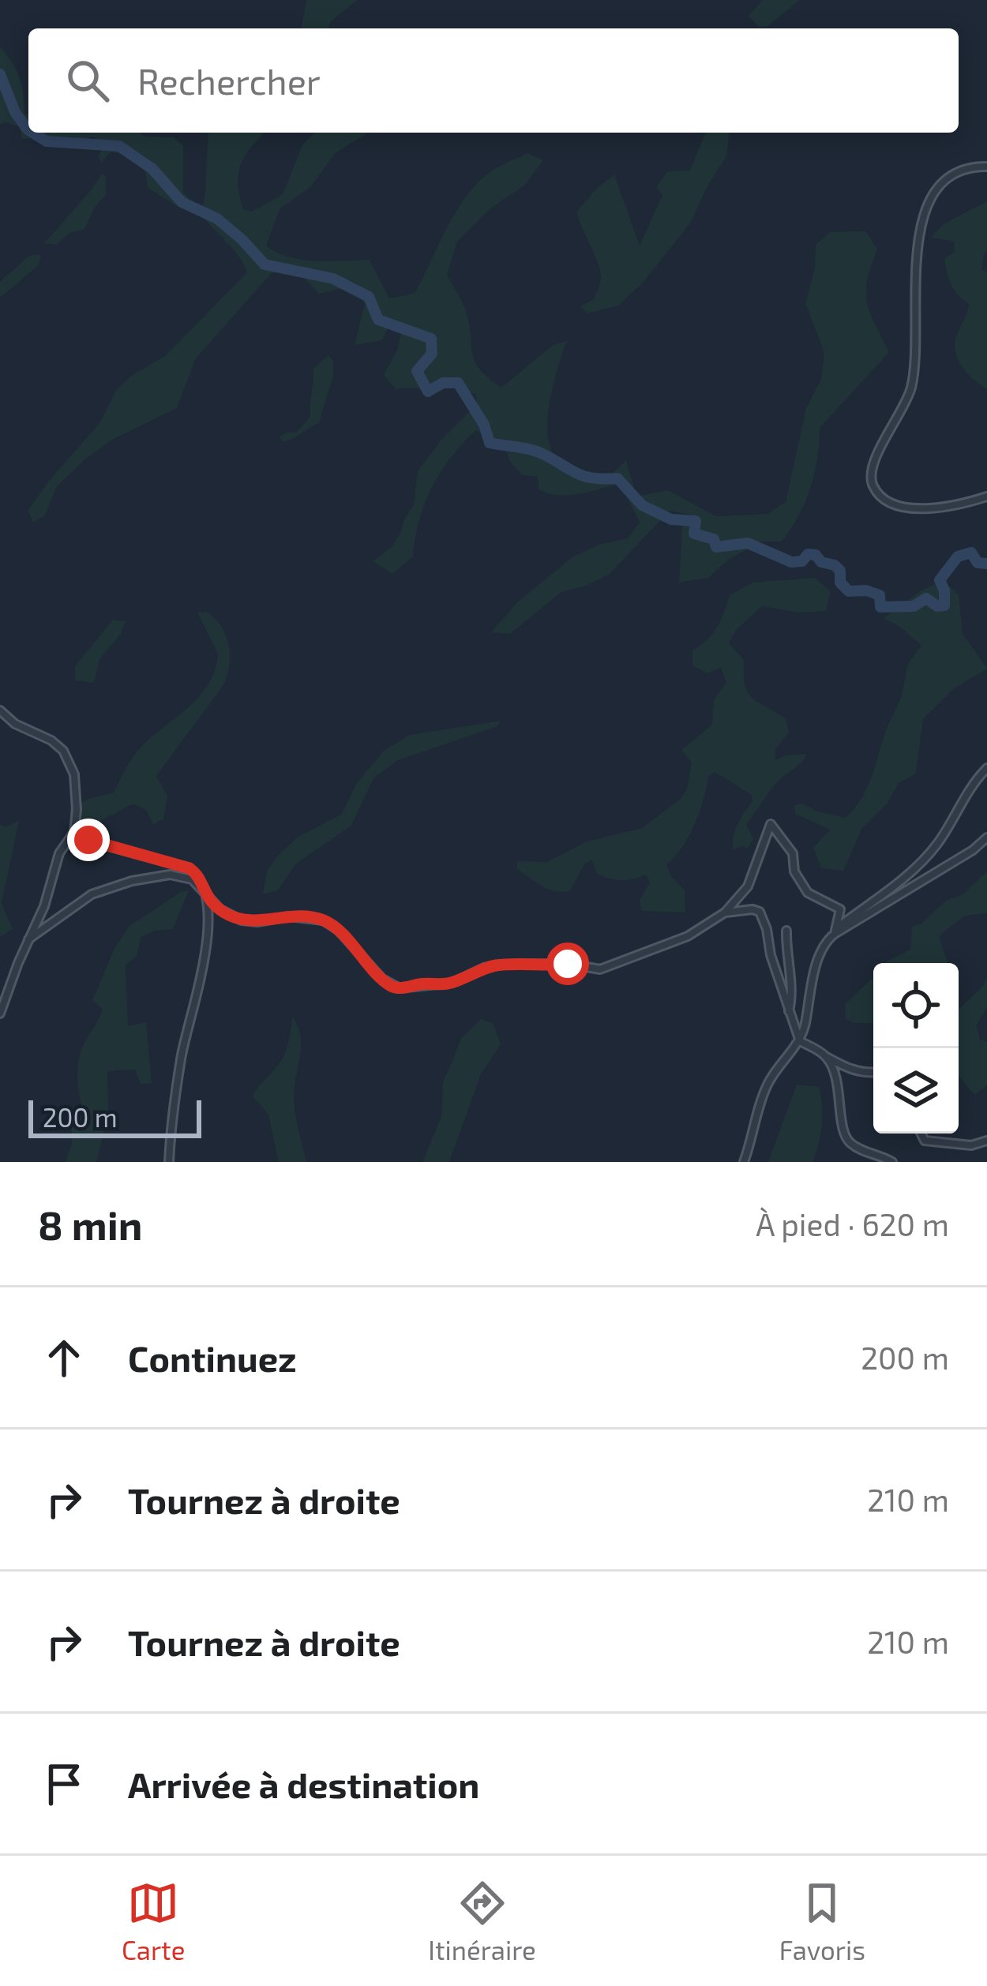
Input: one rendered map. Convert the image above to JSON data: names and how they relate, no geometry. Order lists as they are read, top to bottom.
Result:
{
  "scale_bar": "200 m",
  "page": {
    "search": "Rechercher",
    "scale": "200 m",
    "heading": ["8 min", "À pied · 620 m"],
    "list": [
      ["Continuez", "200 m"],
      ["Tournez à droite", "210 m"],
      ["Tournez à droite", "210 m"],
      "Arrivée à destination"
    ],
    "nav": ["Carte", "Itinéraire", "Favoris"]
  }
}
